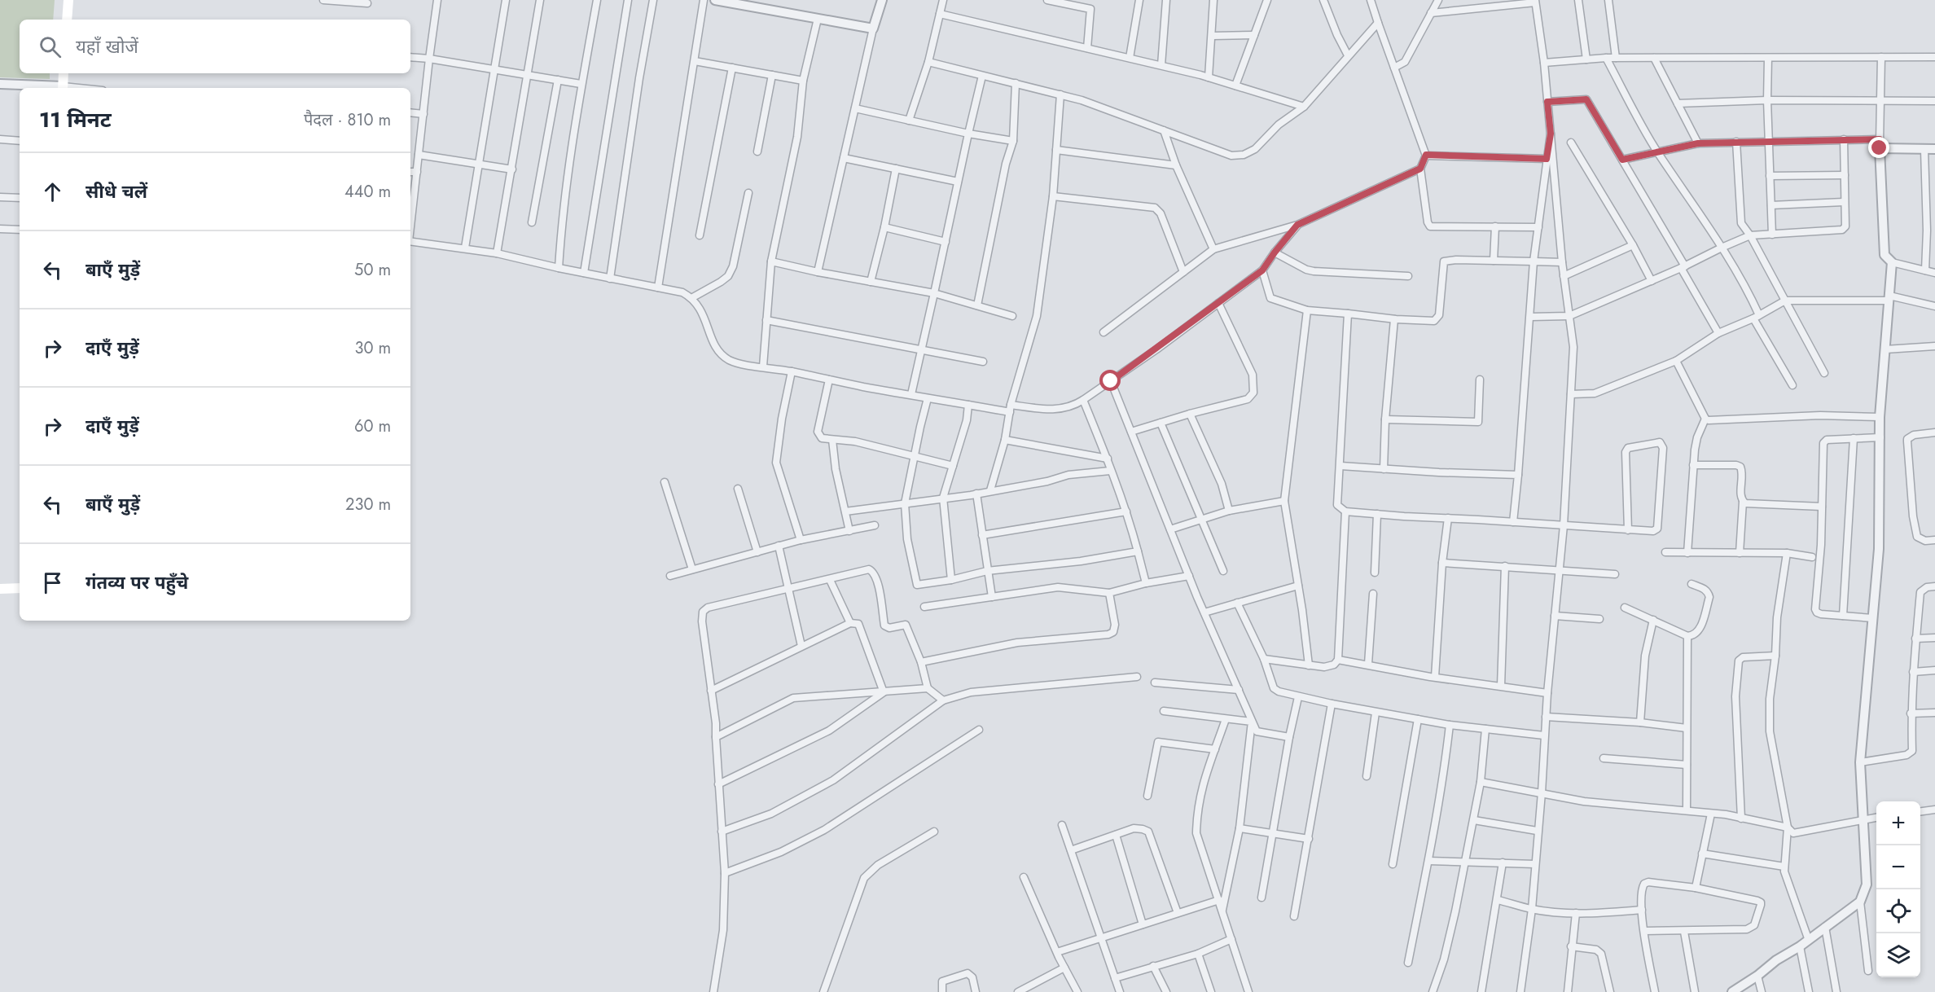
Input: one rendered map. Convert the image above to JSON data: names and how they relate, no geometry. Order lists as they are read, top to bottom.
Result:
{
  "page": {
    "search": "यहाँ खोजें",
    "heading": ["11 मिनट", "पैदल · 810 m"],
    "list": [
      ["सीधे चलें", "440 m"],
      ["बाएँ मुड़ें", "50 m"],
      ["दाएँ मुड़ें", "30 m"],
      ["दाएँ मुड़ें", "60 m"],
      ["बाएँ मुड़ें", "230 m"],
      "गंतव्य पर पहुँचे"
    ],
    "map_buttons": ["+", "−"]
  }
}
